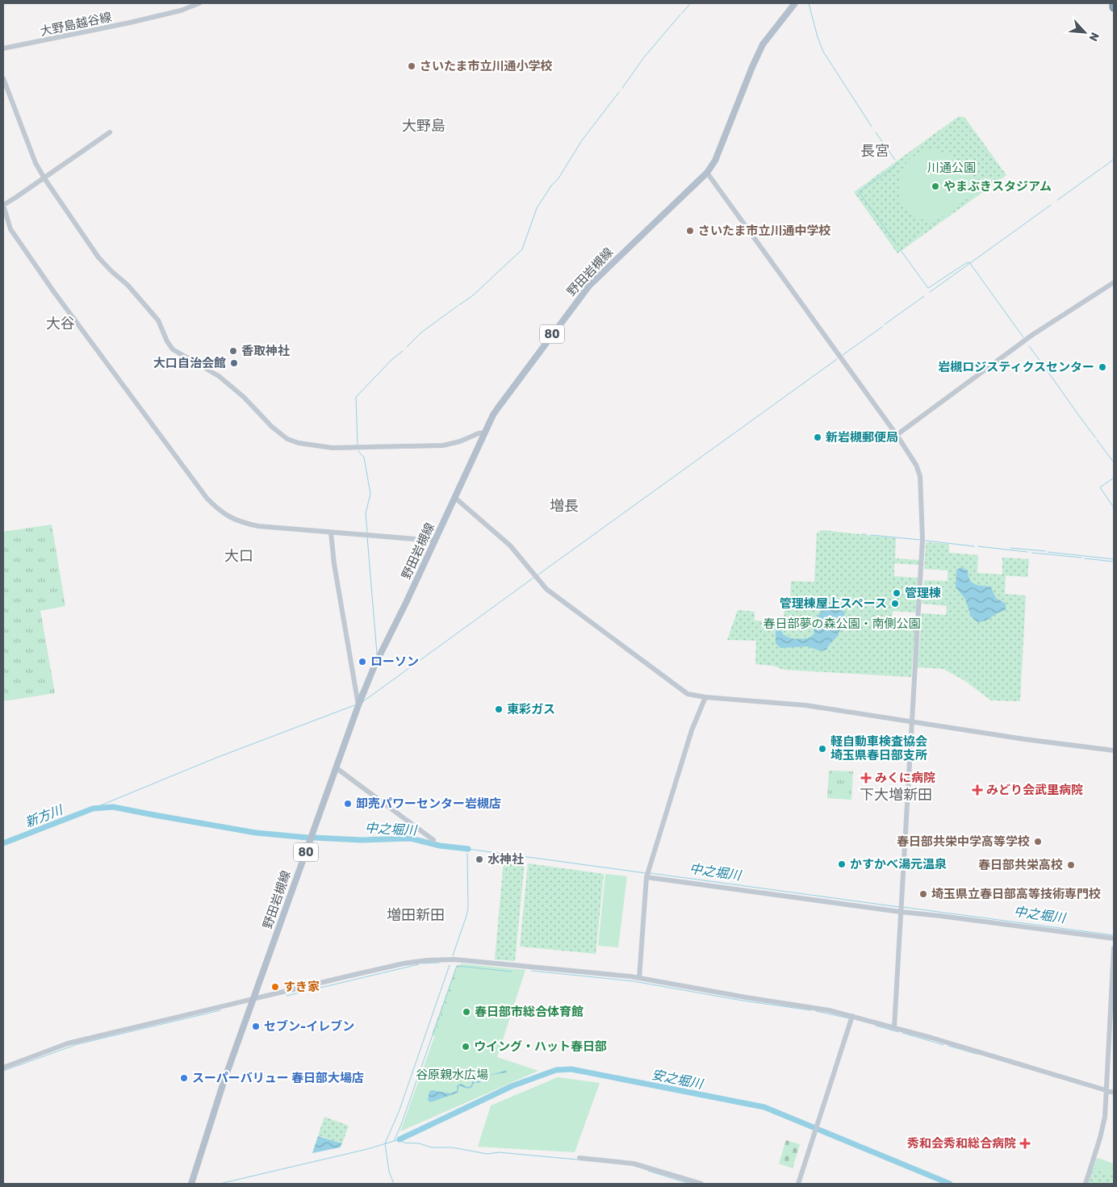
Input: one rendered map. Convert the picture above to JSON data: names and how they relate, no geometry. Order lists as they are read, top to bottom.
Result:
{
  "streets": {
    "main road": ["野田岩槻線", "80"],
    "street": ["大野島越谷線"]
  },
  "districts": [
    "大野島",
    "長宮",
    "大谷",
    "増長",
    "大口",
    "下大増新田",
    "増田新田"
  ],
  "water": ["新方川", "中之堀川", "安之堀川"],
  "parks": ["川通公園", "春日部夢の森公園・南側公園", "谷原親水広場"],
  "places": {
    "other": [
      "さいたま市立川通小学校",
      "やまぶきスタジアム",
      "さいたま市立川通中学校",
      "香取神社",
      "大口自治会館",
      "岩槻ロジスティクスセンター",
      "新岩槻郵便局",
      "管理棟",
      "管理棟屋上スペース",
      "ローソン",
      "東彩ガス",
      "軽自動車検査協会 埼玉県春日部支所",
      "卸売パワーセンター岩槻店",
      "春日部共栄中学高等学校",
      "水神社",
      "かすかべ湯元温泉",
      "春日部共栄高校",
      "埼玉県立春日部高等技術専門校",
      "すき家",
      "春日部市総合体育館",
      "セブン-イレブン",
      "ウイング・ハット春日部",
      "スーパーバリュー 春日部大場店"
    ],
    "health": ["みくに病院", "みどり会武里病院", "秀和会秀和総合病院"]
  },
  "north": "bottom right"
}
